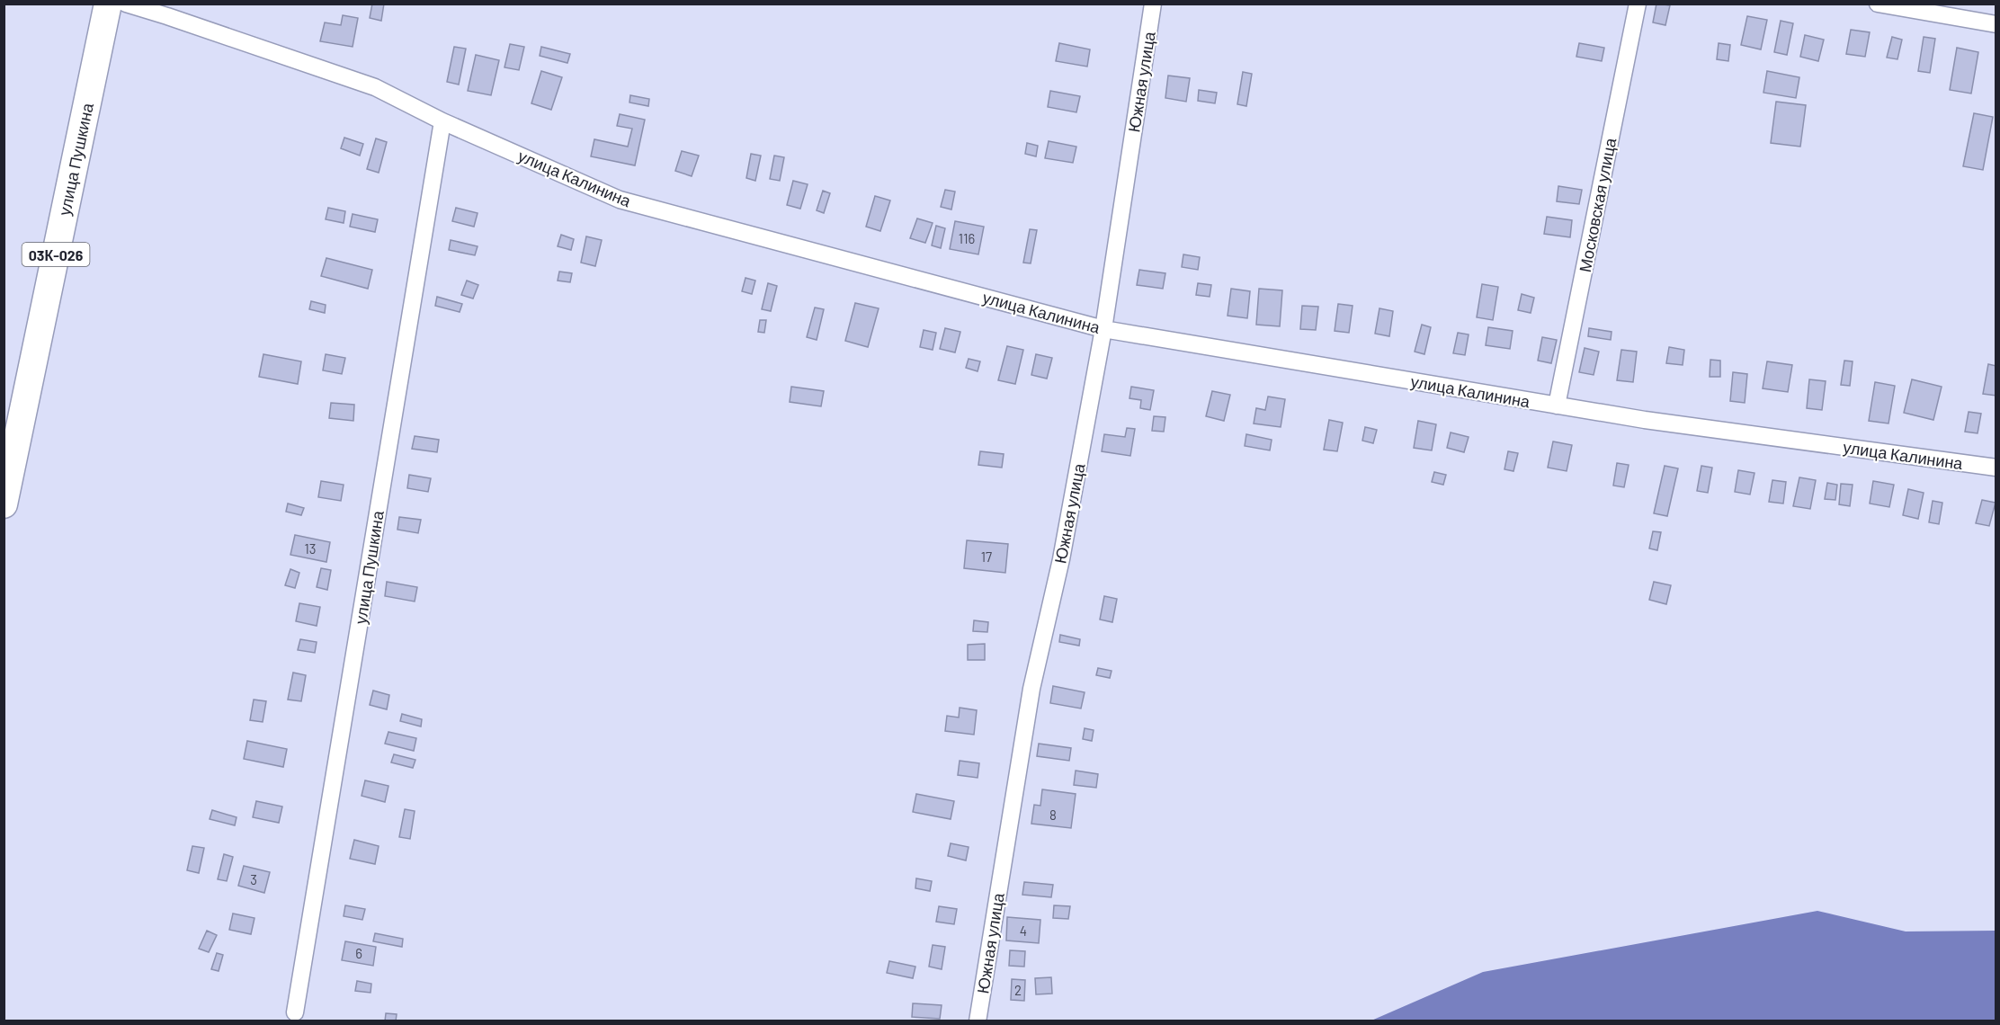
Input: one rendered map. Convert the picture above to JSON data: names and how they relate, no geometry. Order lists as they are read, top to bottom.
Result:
{
  "streets": {
    "main road": ["улица Пушкина", "03К-026"],
    "street": ["Южная улица", "улица Калинина", "Московская улица"]
  },
  "crossings": [
    ["Южная улица", "улица Калинина"],
    ["улица Пушкина", "улица Калинина"],
    ["улица Калинина", "Московская улица"]
  ],
  "house_numbers": [
    "116",
    "13",
    "17",
    "8",
    "3",
    "4",
    "6",
    "2"
  ]
}
